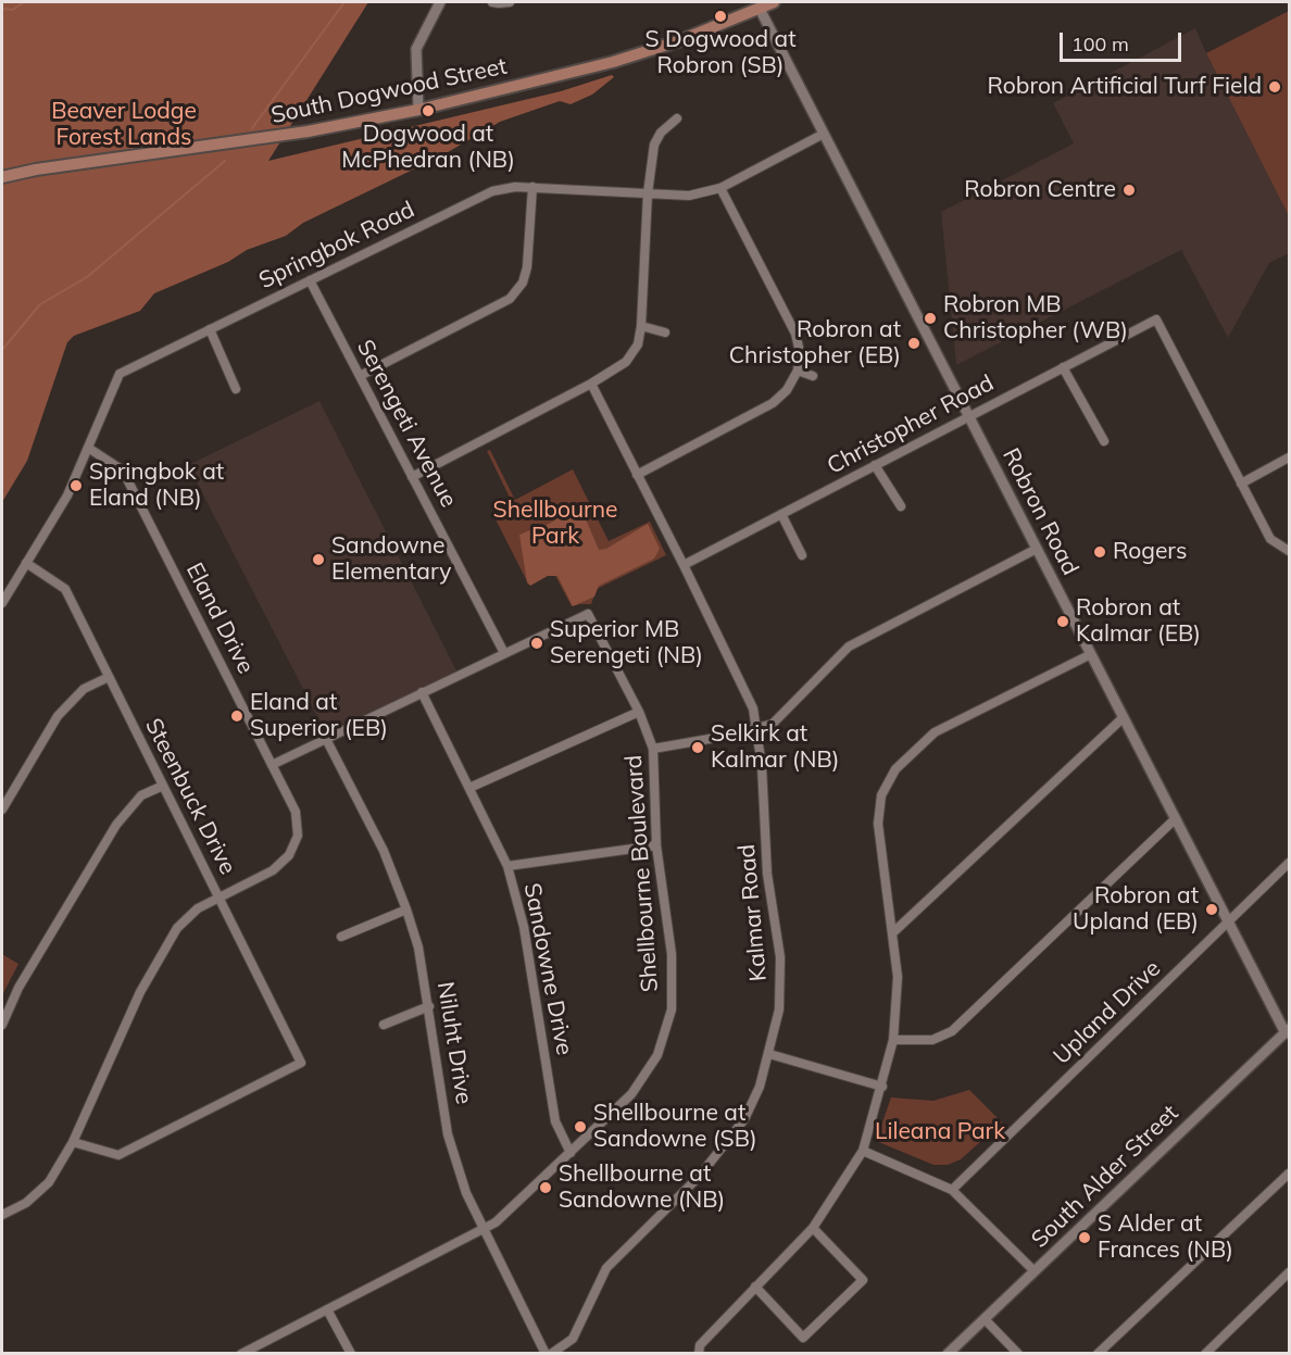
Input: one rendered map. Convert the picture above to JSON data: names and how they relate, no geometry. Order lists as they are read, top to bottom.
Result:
{
  "streets": {
    "main road": ["South Dogwood Street"],
    "street": [
      "Springbok Road",
      "Serengeti Avenue",
      "Christopher Road",
      "Robron Road",
      "Eland Drive",
      "Steenbuck Drive",
      "Shellbourne Boulevard",
      "Kalmar Road",
      "Sandowne Drive",
      "Upland Drive",
      "Niluht Drive",
      "South Alder Street"
    ]
  },
  "crossings": [
    ["South Dogwood Street", "Robron Road"],
    ["Springbok Road", "Serengeti Avenue"],
    ["Springbok Road", "Robron Road"],
    ["Springbok Road", "Eland Drive"],
    ["Springbok Road", "Steenbuck Drive"],
    ["Serengeti Avenue", "Shellbourne Boulevard"],
    ["Christopher Road", "Robron Road"],
    ["Christopher Road", "Kalmar Road"],
    ["Robron Road", "Upland Drive"],
    ["Robron Road", "South Alder Street"],
    ["Eland Drive", "Steenbuck Drive"],
    ["Shellbourne Boulevard", "Sandowne Drive"],
    ["Shellbourne Boulevard", "Niluht Drive"]
  ],
  "parks": ["Beaver Lodge Forest Lands", "Shellbourne Park", "Lileana Park"],
  "places": [
    "S Dogwood at Robron (SB)",
    "Robron Artificial Turf Field",
    "Dogwood at McPhedran (NB)",
    "Robron Centre",
    "Robron MB Christopher (WB)",
    "Robron at Christopher (EB)",
    "Springbok at Eland (NB)",
    "Rogers",
    "Sandowne Elementary",
    "Robron at Kalmar (EB)",
    "Superior MB Serengeti (NB)",
    "Eland at Superior (EB)",
    "Selkirk at Kalmar (NB)",
    "Robron at Upland (EB)",
    "Shellbourne at Sandowne (SB)",
    "Shellbourne at Sandowne (NB)",
    "S Alder at Frances (NB)"
  ],
  "scale_bar": "100 m"
}
